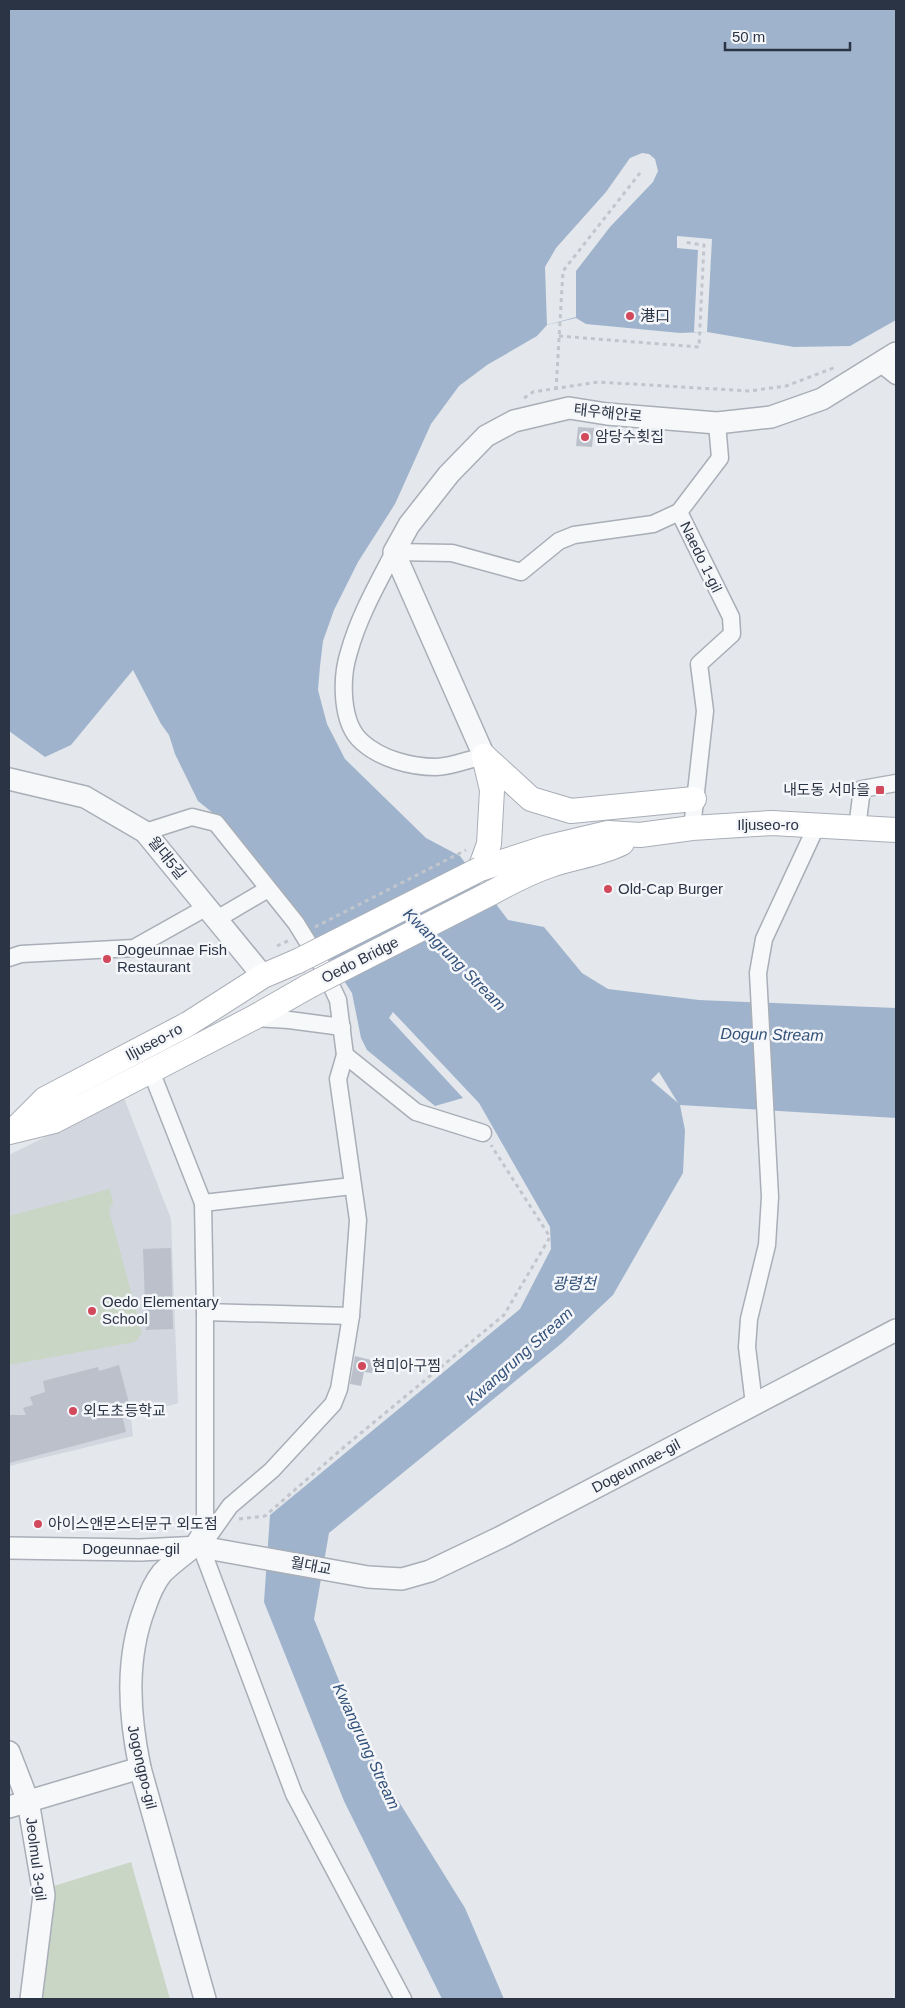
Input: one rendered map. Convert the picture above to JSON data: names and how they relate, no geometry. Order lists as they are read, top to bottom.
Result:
{
  "streets": {
    "main road": ["Iljuseo-ro", "Oedo Bridge"],
    "street": [
      "태우해안로",
      "Naedo 1-gil",
      "월대5길",
      "Dogeunnae-gil",
      "월대교",
      "Jogongpo-gil",
      "Jeolmul 3-gil"
    ]
  },
  "crossings": [
    ["태우해안로", "Naedo 1-gil"],
    ["Naedo 1-gil", "Iljuseo-ro"],
    ["Iljuseo-ro", "월대5길"],
    ["Iljuseo-ro", "Oedo Bridge"],
    ["Dogeunnae-gil", "월대교"],
    ["Dogeunnae-gil", "Jogongpo-gil"]
  ],
  "water": ["Kwangrung Stream", "Dogun Stream", "광령천"],
  "places": {
    "other": [
      "港口",
      "암당수횟집",
      "Old-Cap Burger",
      "Dogeunnae Fish Restaurant",
      "Oedo Elementary School",
      "현미아구찜",
      "외도초등학교",
      "아이스앤몬스터문구 외도점"
    ],
    "transit": ["내도동 서마을"]
  },
  "scale_bar": "50 m"
}
